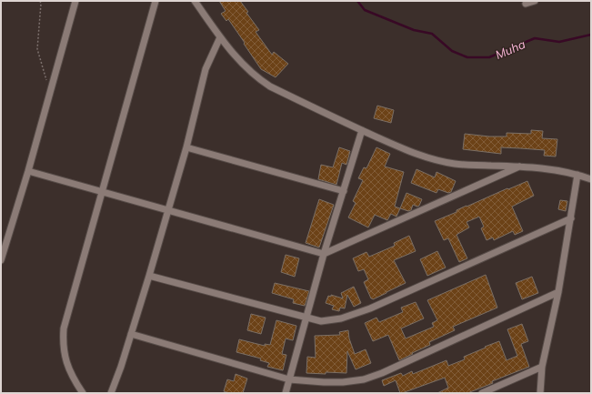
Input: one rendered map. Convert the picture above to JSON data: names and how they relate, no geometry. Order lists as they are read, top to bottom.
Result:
{
  "water": ["Muha"]
}
